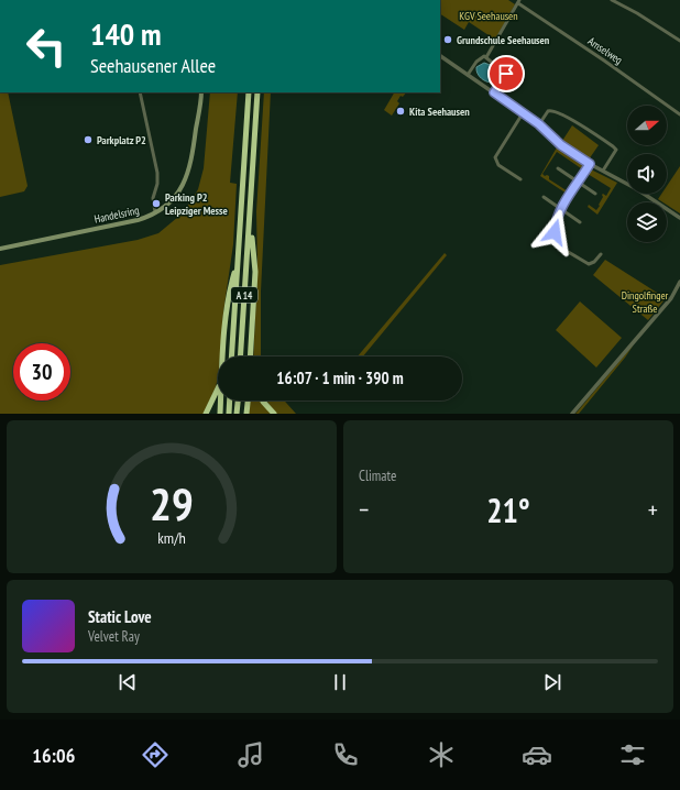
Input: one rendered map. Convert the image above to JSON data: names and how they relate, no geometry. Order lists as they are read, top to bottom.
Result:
{
  "streets": {
    "highway": ["A 14"],
    "main road": ["Handelsring"],
    "street": ["Amselweg"]
  },
  "parks": ["KGV Seehausen", "Dingolfinger Straße"],
  "places": [
    "Grundschule Seehausen",
    "Kita Seehausen",
    "Parkplatz P2",
    "Parking P2 Leipziger Messe"
  ],
  "north": "right",
  "page": {
    "turn": ["140 m", "Seehausener Allee"],
    "limit": "30",
    "trip": "16:07 · 1 min · 390 m",
    "tile": "Climate",
    "heat": ["−", "21°", "+"],
    "song": ["Static Love", "Velvet Ray"],
    "tabs": "16:06",
    "gauge": ["29", "km/h"]
  }
}
